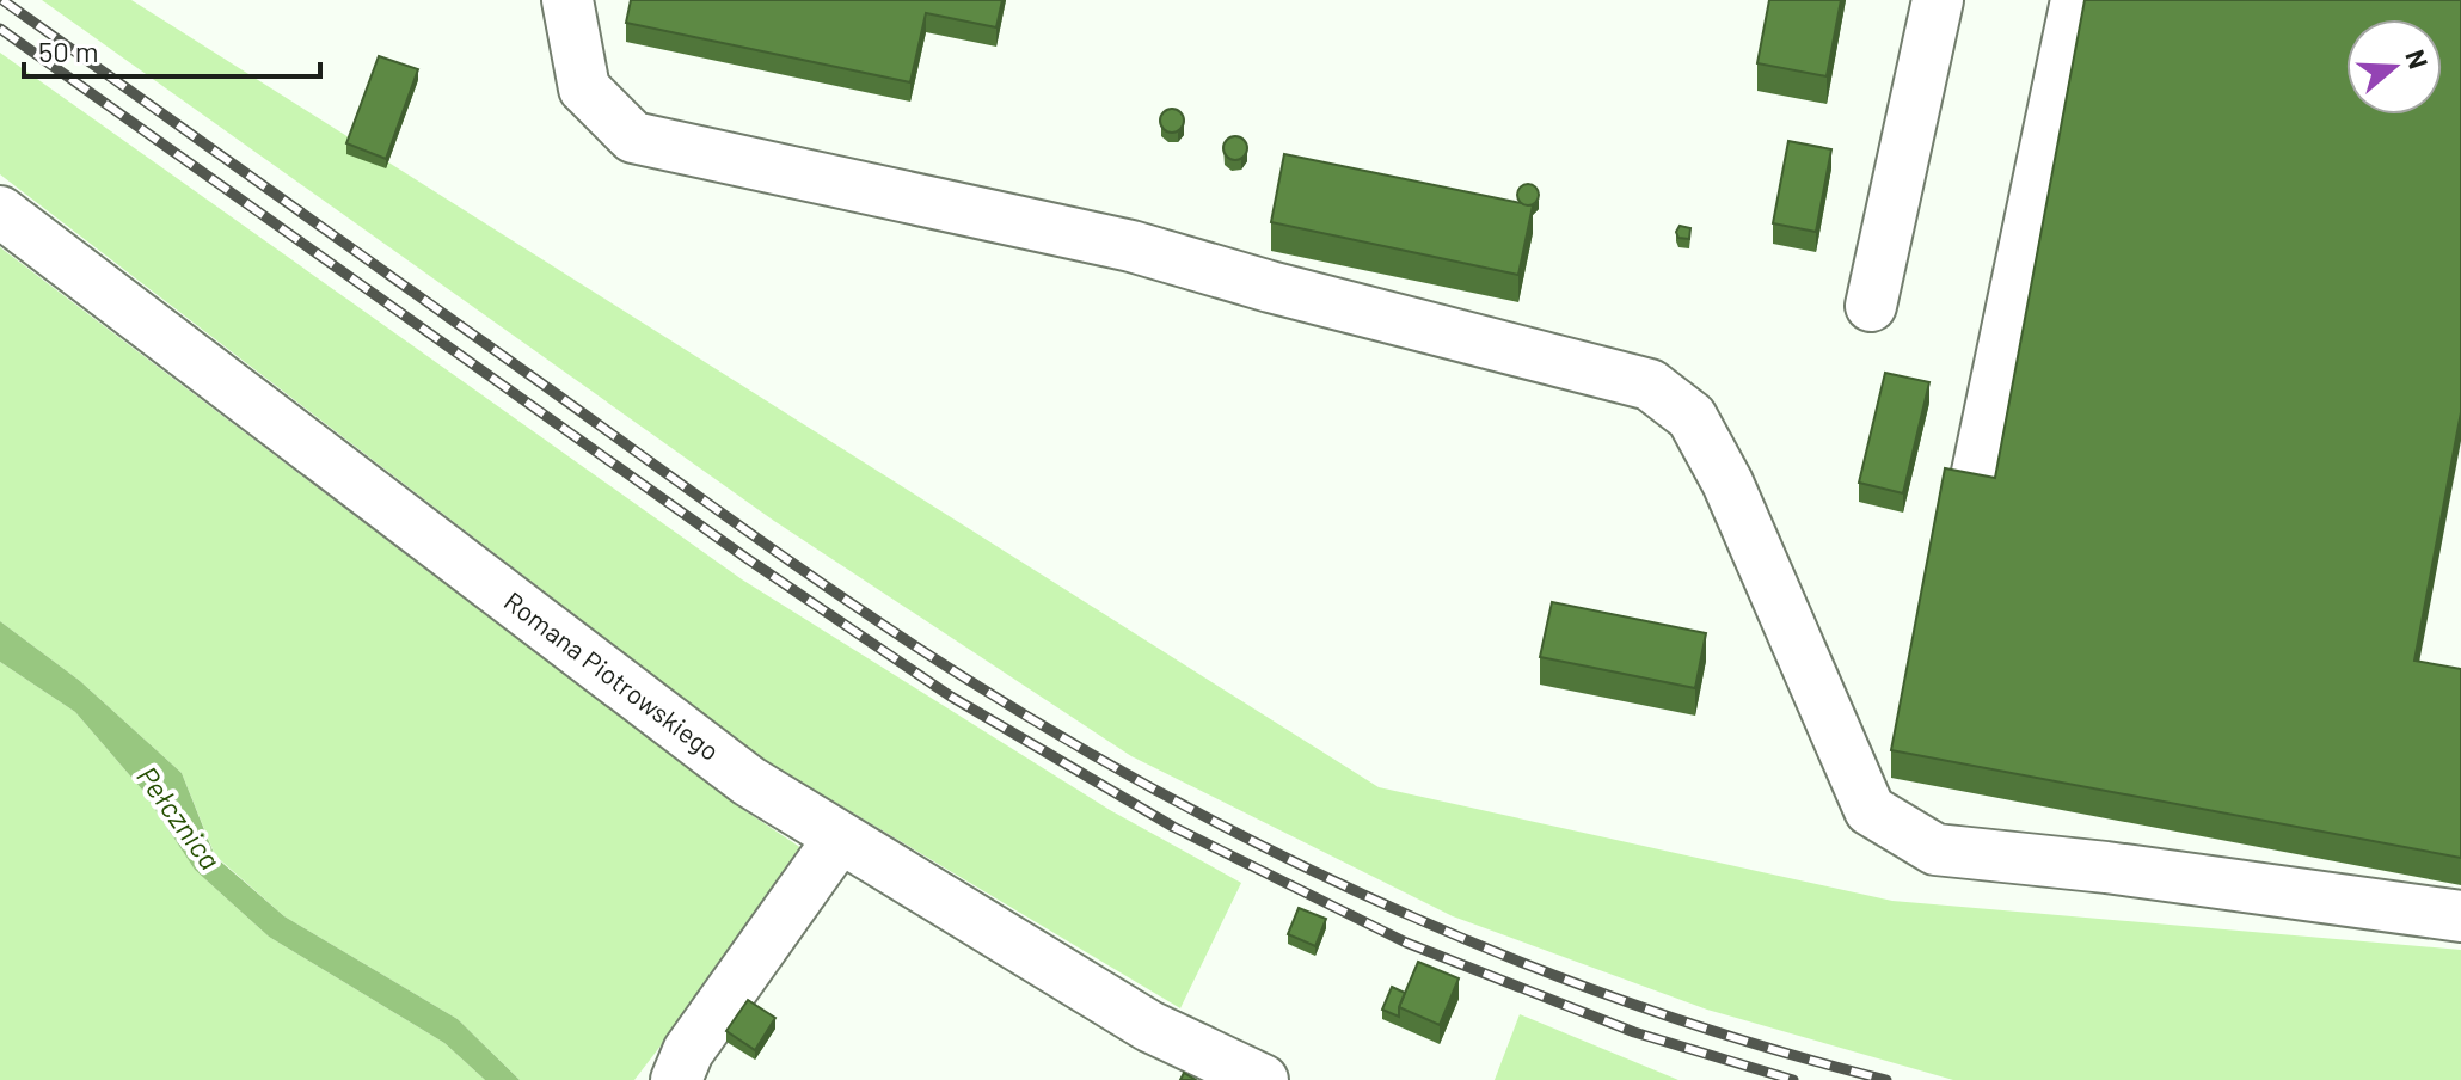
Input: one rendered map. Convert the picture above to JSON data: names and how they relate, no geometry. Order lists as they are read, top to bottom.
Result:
{
  "streets": {
    "street": ["Romana Piotrowskiego"]
  },
  "water": ["Pełcznica"],
  "scale_bar": "50 m",
  "north": "right"
}
